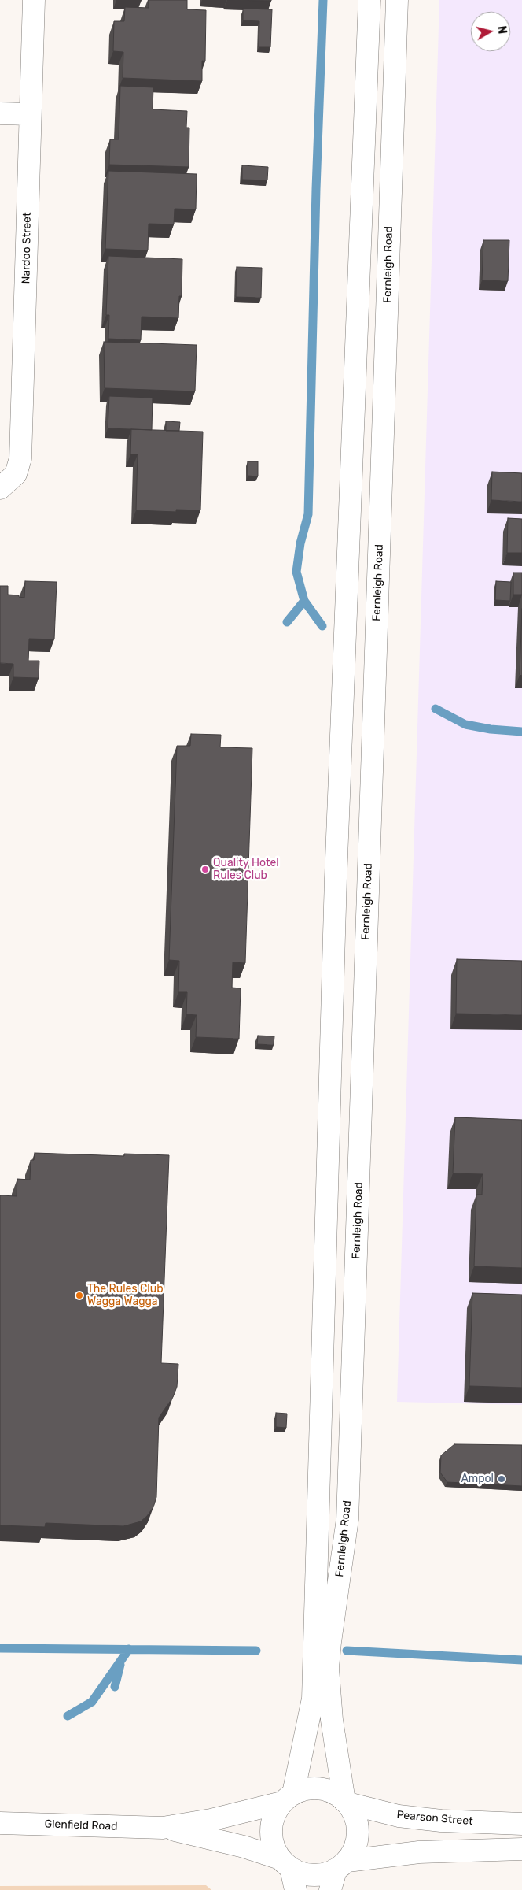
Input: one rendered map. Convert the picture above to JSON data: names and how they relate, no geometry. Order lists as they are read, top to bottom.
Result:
{
  "streets": {
    "street": [
      "Nardoo Street",
      "Fernleigh Road",
      "Pearson Street",
      "Glenfield Road"
    ]
  },
  "crossings": [
    ["Fernleigh Road", "Pearson Street"],
    ["Fernleigh Road", "Glenfield Road"],
    ["Pearson Street", "Glenfield Road"]
  ],
  "places": ["Quality Hotel Rules Club", "The Rules Club Wagga Wagga", "Ampol"],
  "north": "right"
}
